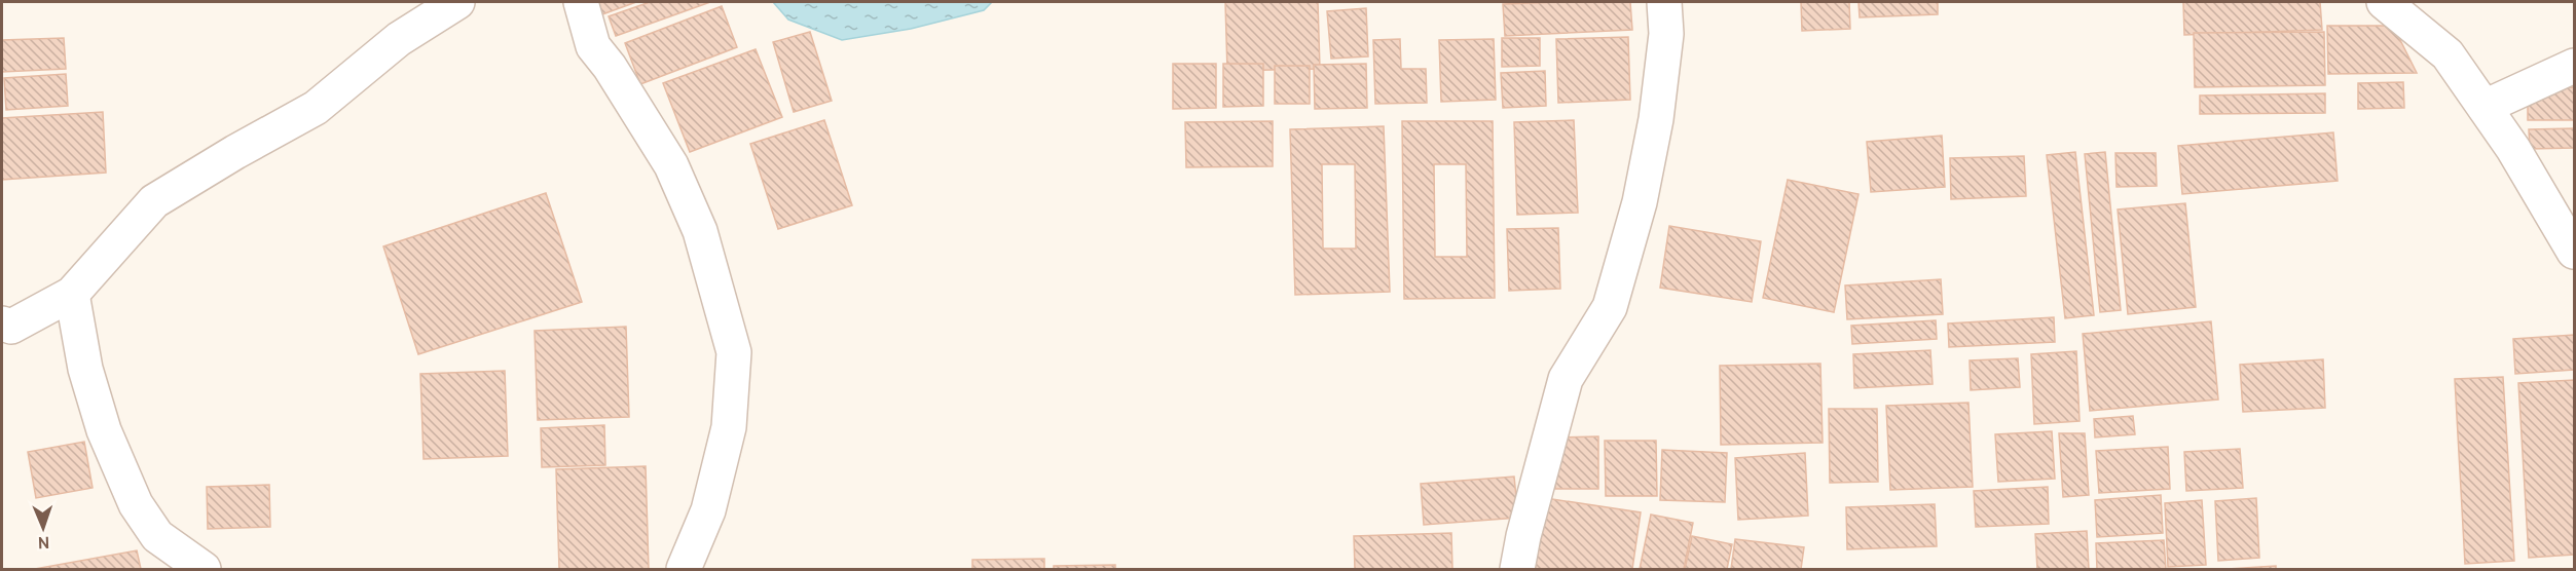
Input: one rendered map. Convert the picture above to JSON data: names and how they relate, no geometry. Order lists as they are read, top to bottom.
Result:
{
  "north": "bottom"
}
